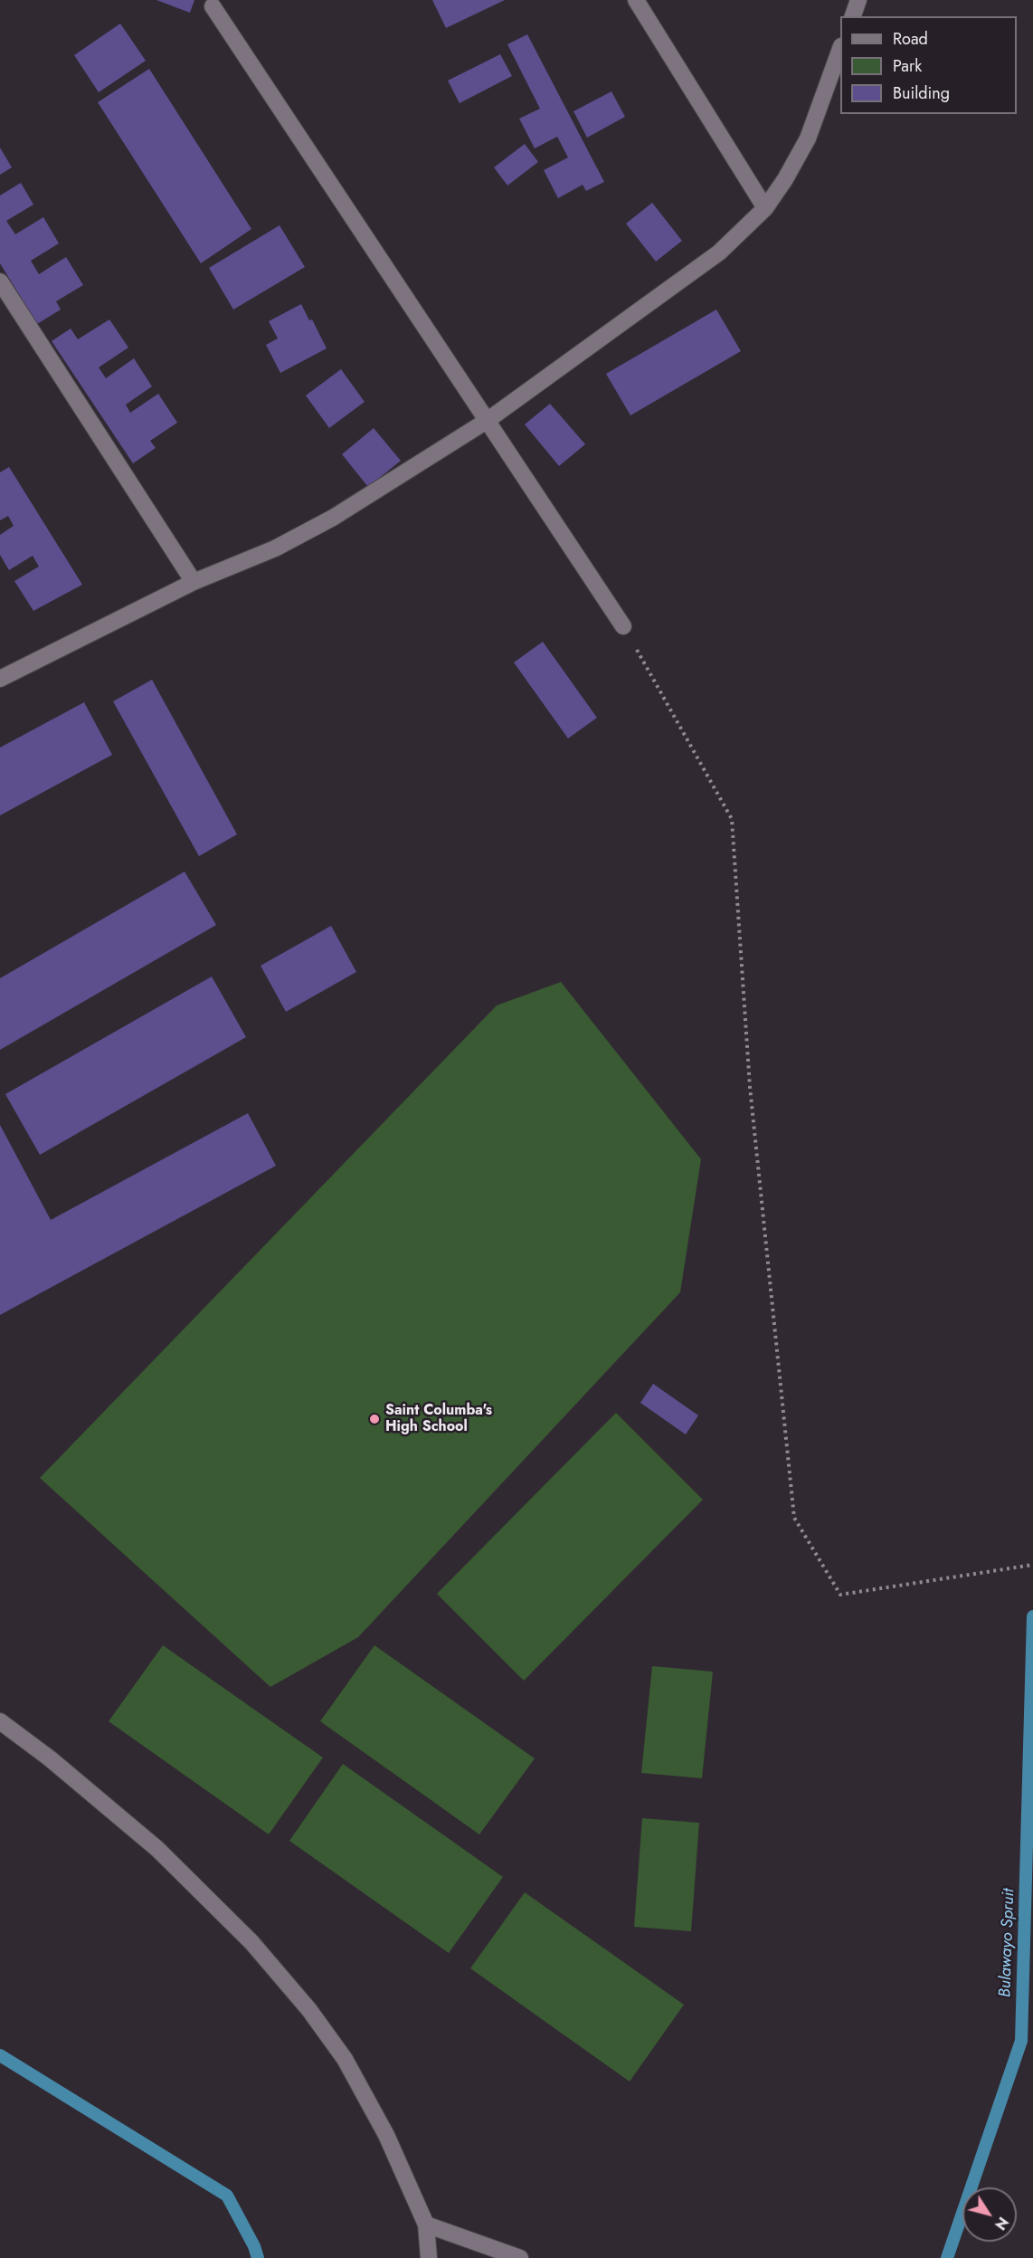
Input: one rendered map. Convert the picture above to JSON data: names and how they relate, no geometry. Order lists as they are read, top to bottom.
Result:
{
  "water": ["Bulawayo Spruit"],
  "places": ["Saint Columba's High School"],
  "legend": ["Road", "Park", "Building"],
  "north": "bottom right"
}
